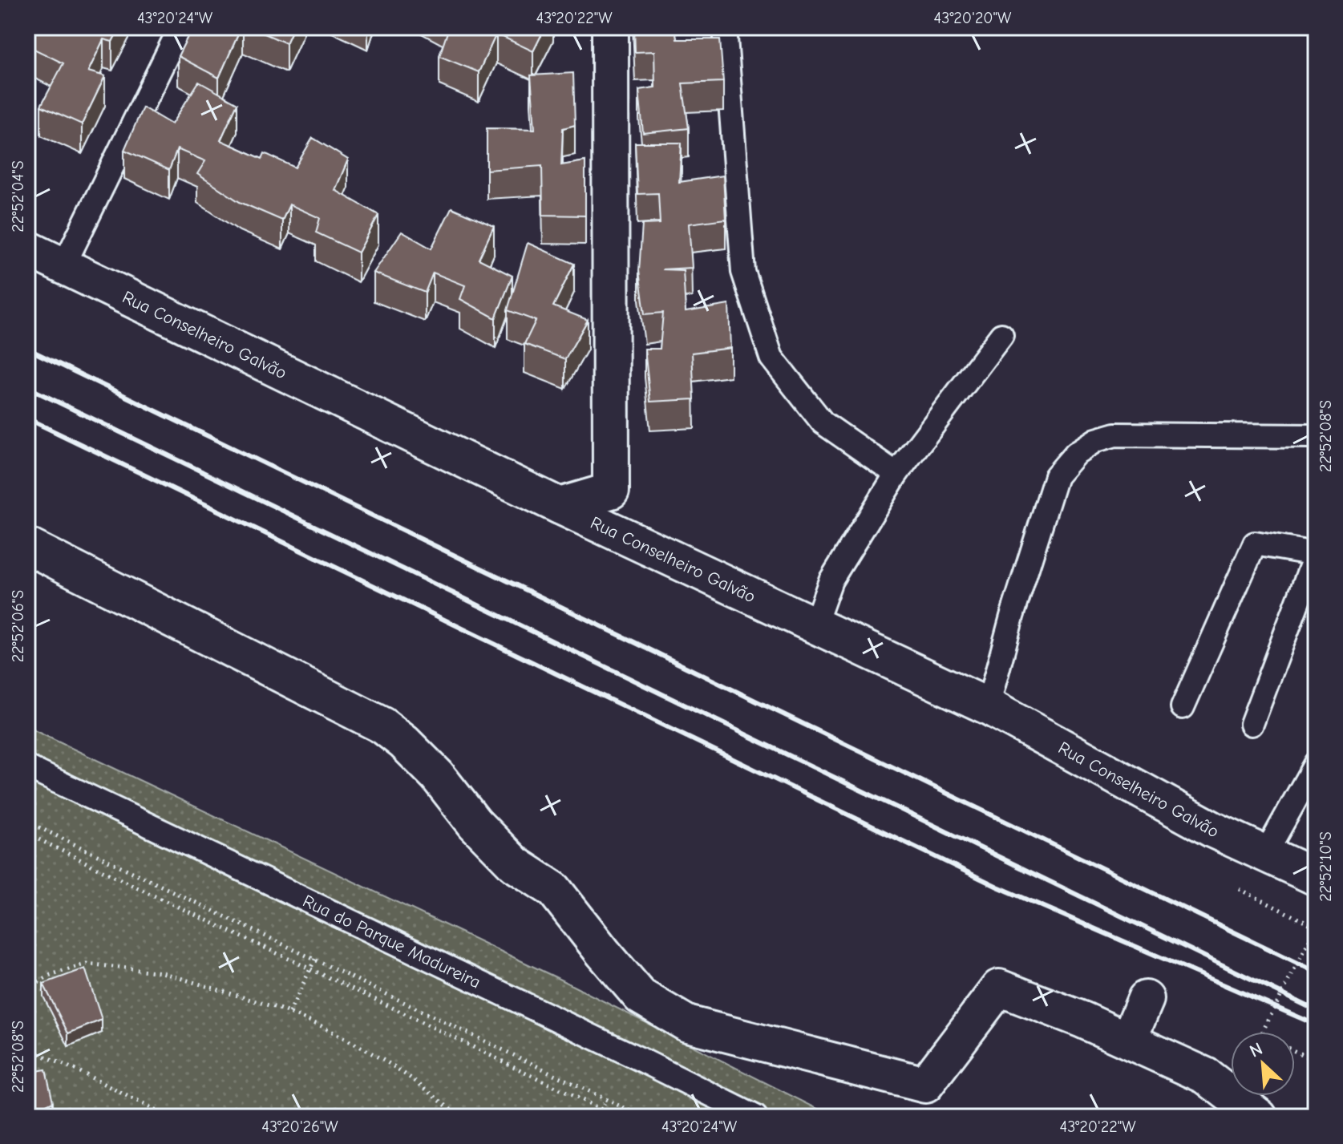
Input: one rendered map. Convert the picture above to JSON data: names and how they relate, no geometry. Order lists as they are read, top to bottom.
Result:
{
  "streets": {
    "street": ["Rua Conselheiro Galvão"],
    "lane": ["Rua do Parque Madureira"]
  },
  "north": "top left",
  "coordinates": [
    "43°20'24\"W",
    "43°20'22\"W",
    "43°20'20\"W",
    "22°52'04\"S",
    "22°52'08\"S",
    "22°52'06\"S",
    "22°52'10\"S",
    "43°20'26\"W"
  ]
}
